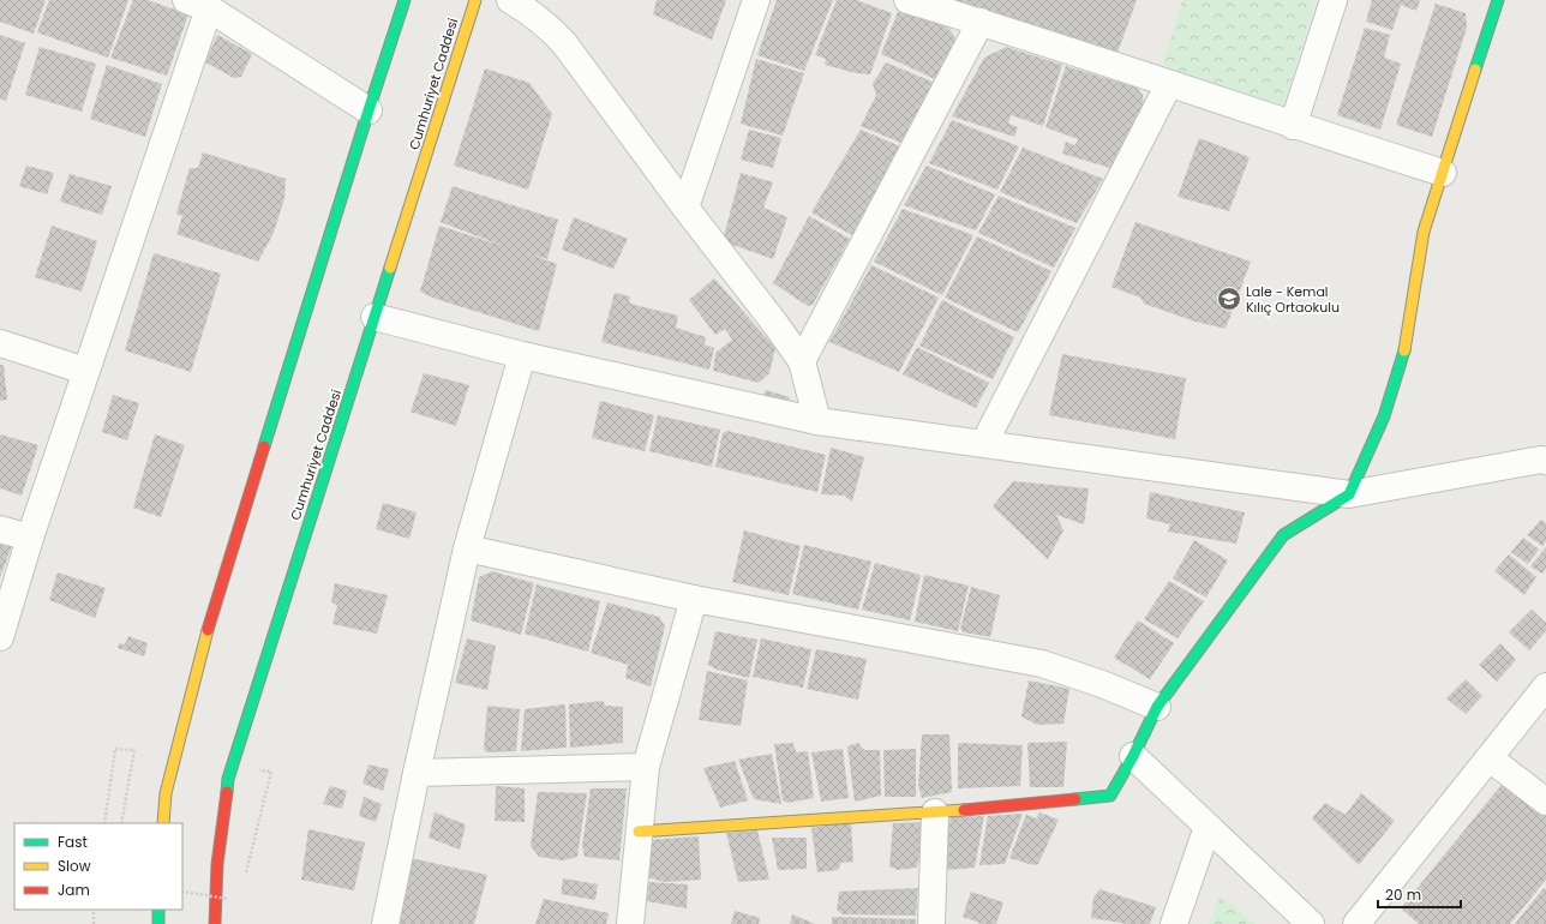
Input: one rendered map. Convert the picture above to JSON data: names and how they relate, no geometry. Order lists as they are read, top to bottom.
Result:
{
  "streets": {
    "main road": ["Cumhuriyet Caddesi"]
  },
  "places": {
    "school or university": ["Lale - Kemal Kılıç Ortaokulu"]
  },
  "legend": ["Fast", "Slow", "Jam"],
  "scale_bar": "20 m"
}
